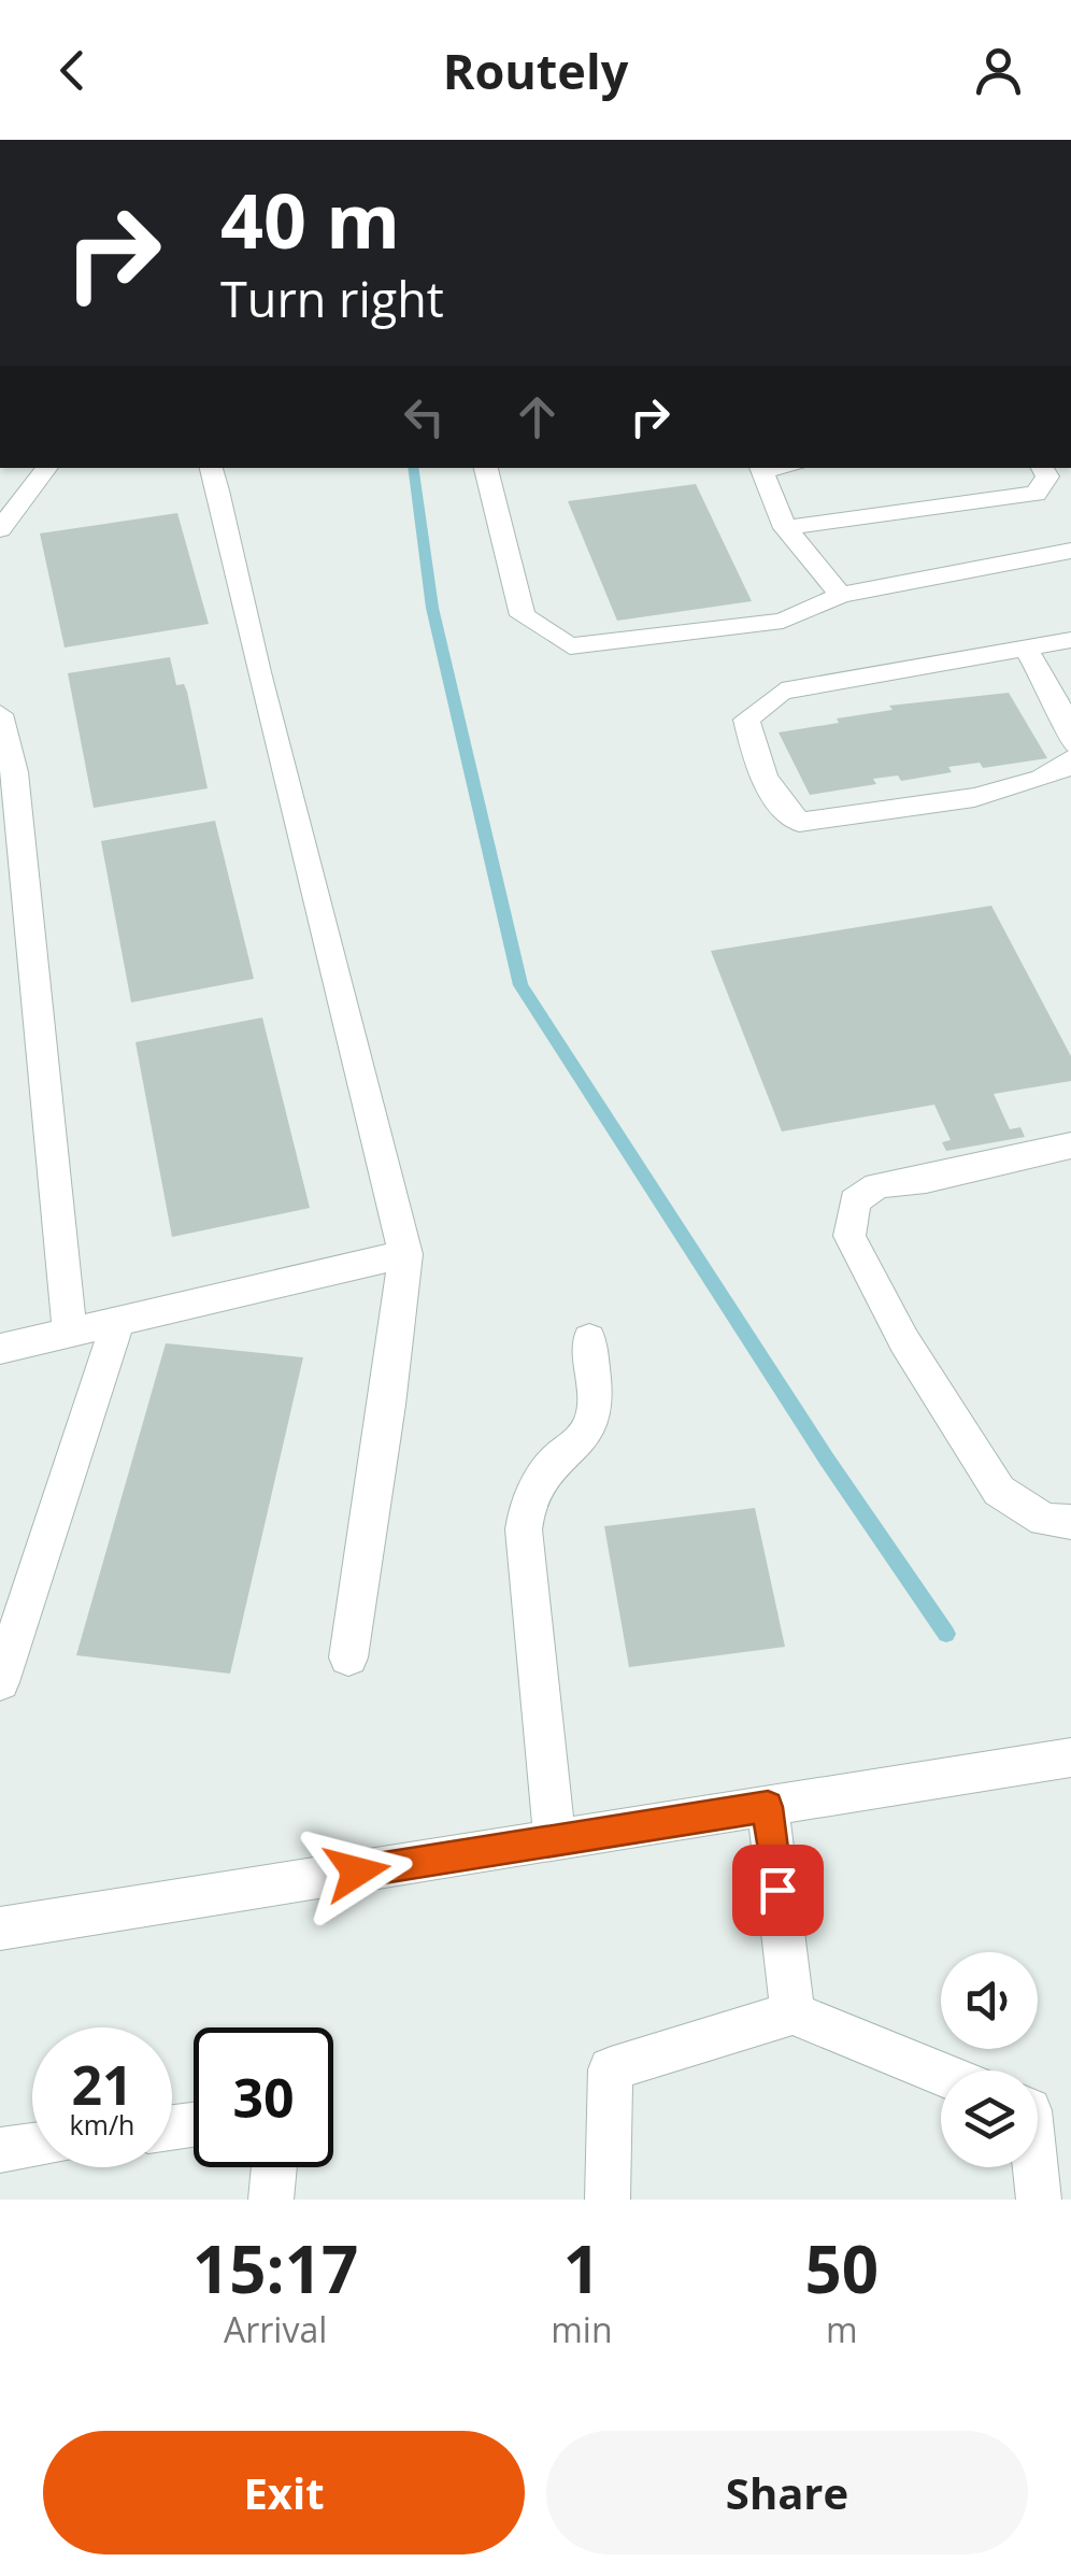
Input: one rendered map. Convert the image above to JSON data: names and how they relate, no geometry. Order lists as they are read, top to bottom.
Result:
{
  "page": {
    "header": "Routely",
    "turn": ["40 m", "Turn right"],
    "speed": "21 km/h",
    "limit": "30",
    "eta": [
      "15:17",
      "Arrival",
      "1",
      "min",
      "50",
      "m"
    ],
    "buttons": ["Exit", "Share"]
  }
}
